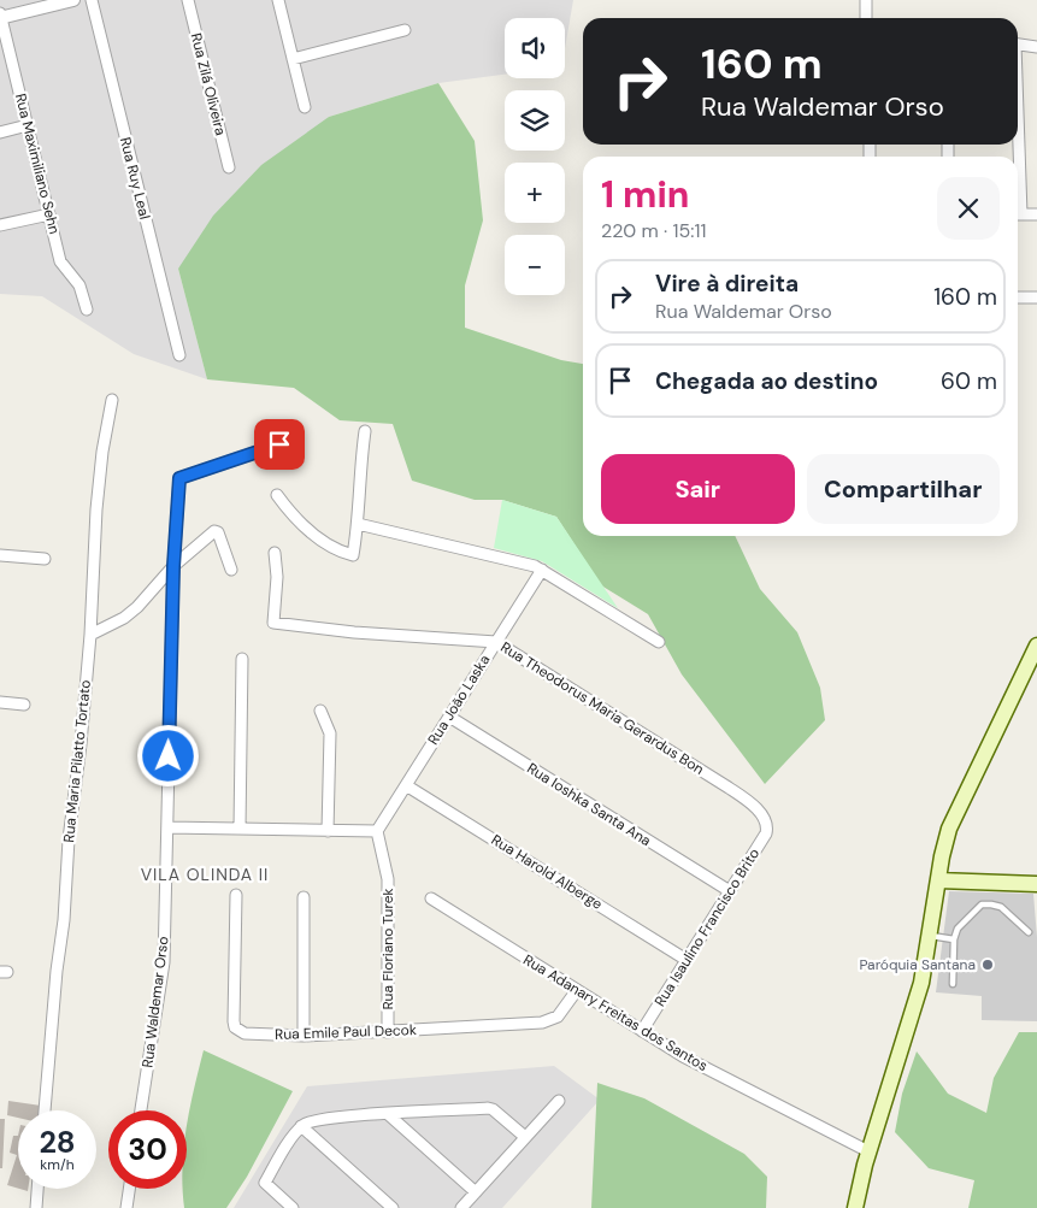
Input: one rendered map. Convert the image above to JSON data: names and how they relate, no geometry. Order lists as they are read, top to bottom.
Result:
{
  "streets": {
    "street": [
      "Rua Zilá Oliveira",
      "Rua Maximiliano Sehn",
      "Rua Ruy Leal",
      "Rua João Laska",
      "Rua Theodorus Maria Gerardus Bon",
      "Rua Maria Pilatto Tortato",
      "Rua Ioshka Santa Ana",
      "Rua Harold Alberge",
      "Rua Isaulino Francisco Brito",
      "Rua Floriano Turek",
      "Rua Waldemar Orso",
      "Rua Adanary Freitas dos Santos",
      "Rua Emile Paul Decok"
    ]
  },
  "crossings": [
    ["Rua João Laska", "Rua Theodorus Maria Gerardus Bon"],
    ["Rua João Laska", "Rua Ioshka Santa Ana"],
    ["Rua João Laska", "Rua Harold Alberge"],
    ["Rua João Laska", "Rua Floriano Turek"],
    ["Rua Theodorus Maria Gerardus Bon", "Rua Isaulino Francisco Brito"],
    ["Rua Ioshka Santa Ana", "Rua Isaulino Francisco Brito"],
    ["Rua Harold Alberge", "Rua Isaulino Francisco Brito"],
    ["Rua Isaulino Francisco Brito", "Rua Adanary Freitas dos Santos"],
    ["Rua Floriano Turek", "Rua Emile Paul Decok"],
    ["Rua Adanary Freitas dos Santos", "Rua Emile Paul Decok"]
  ],
  "districts": ["VILA OLINDA II"],
  "places": ["Paróquia Santana"],
  "page": {
    "map_buttons": ["+", "−"],
    "turn": ["160 m", "Rua Waldemar Orso"],
    "heading": ["1 min", "220 m · 15:11"],
    "list": [
      {
        "name": "Vire à direita",
        "note": "Rua Waldemar Orso",
        "value": "160 m"
      },
      {
        "name": "Chegada ao destino",
        "value": "60 m"
      }
    ],
    "buttons": ["Sair", "Compartilhar"],
    "speed": "28 km/h",
    "limit": "30"
  }
}
